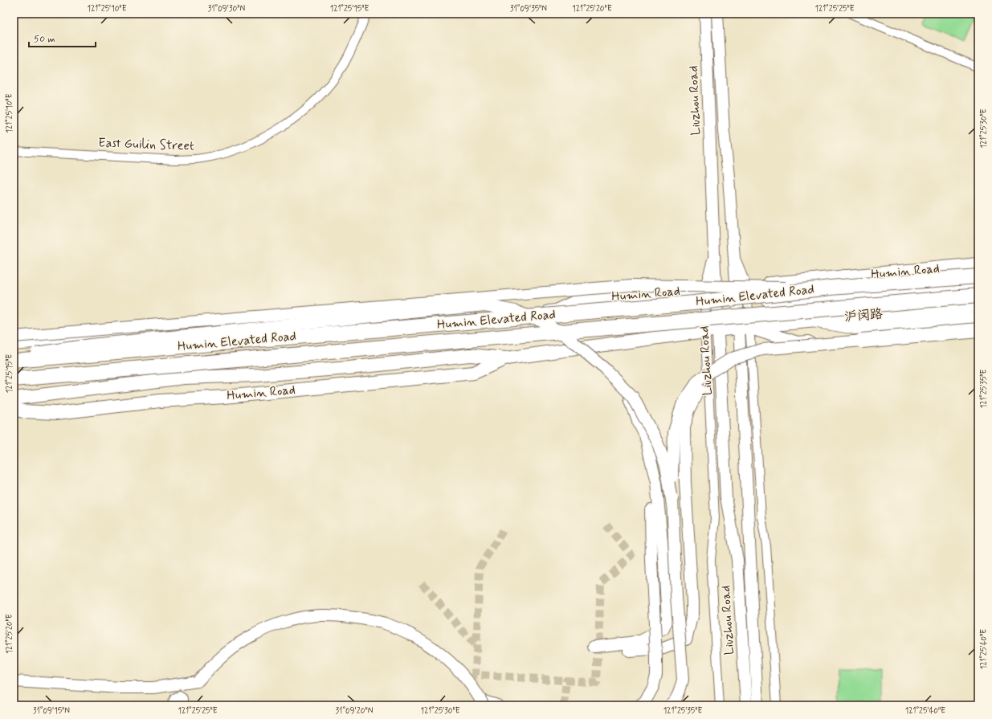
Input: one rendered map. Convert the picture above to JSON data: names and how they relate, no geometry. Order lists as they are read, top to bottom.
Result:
{
  "streets": {
    "highway": ["Humin Elevated Road"],
    "main road": ["Liuzhou Road", "Humin Road", "沪闵路"],
    "street": ["East Guilin Street"]
  },
  "crossings": [
    ["Liuzhou Road", "Humin Road"],
    ["Liuzhou Road", "沪闵路"],
    ["Humin Road", "沪闵路"]
  ],
  "scale_bar": "50 m",
  "coordinates": [
    "121°25'10\"E",
    "31°09'30\"N",
    "121°25'15\"E",
    "31°09'35\"N",
    "121°25'20\"E",
    "121°25'25\"E",
    "121°25'30\"E",
    "121°25'35\"E",
    "121°25'40\"E",
    "31°09'15\"N",
    "31°09'20\"N"
  ]
}
